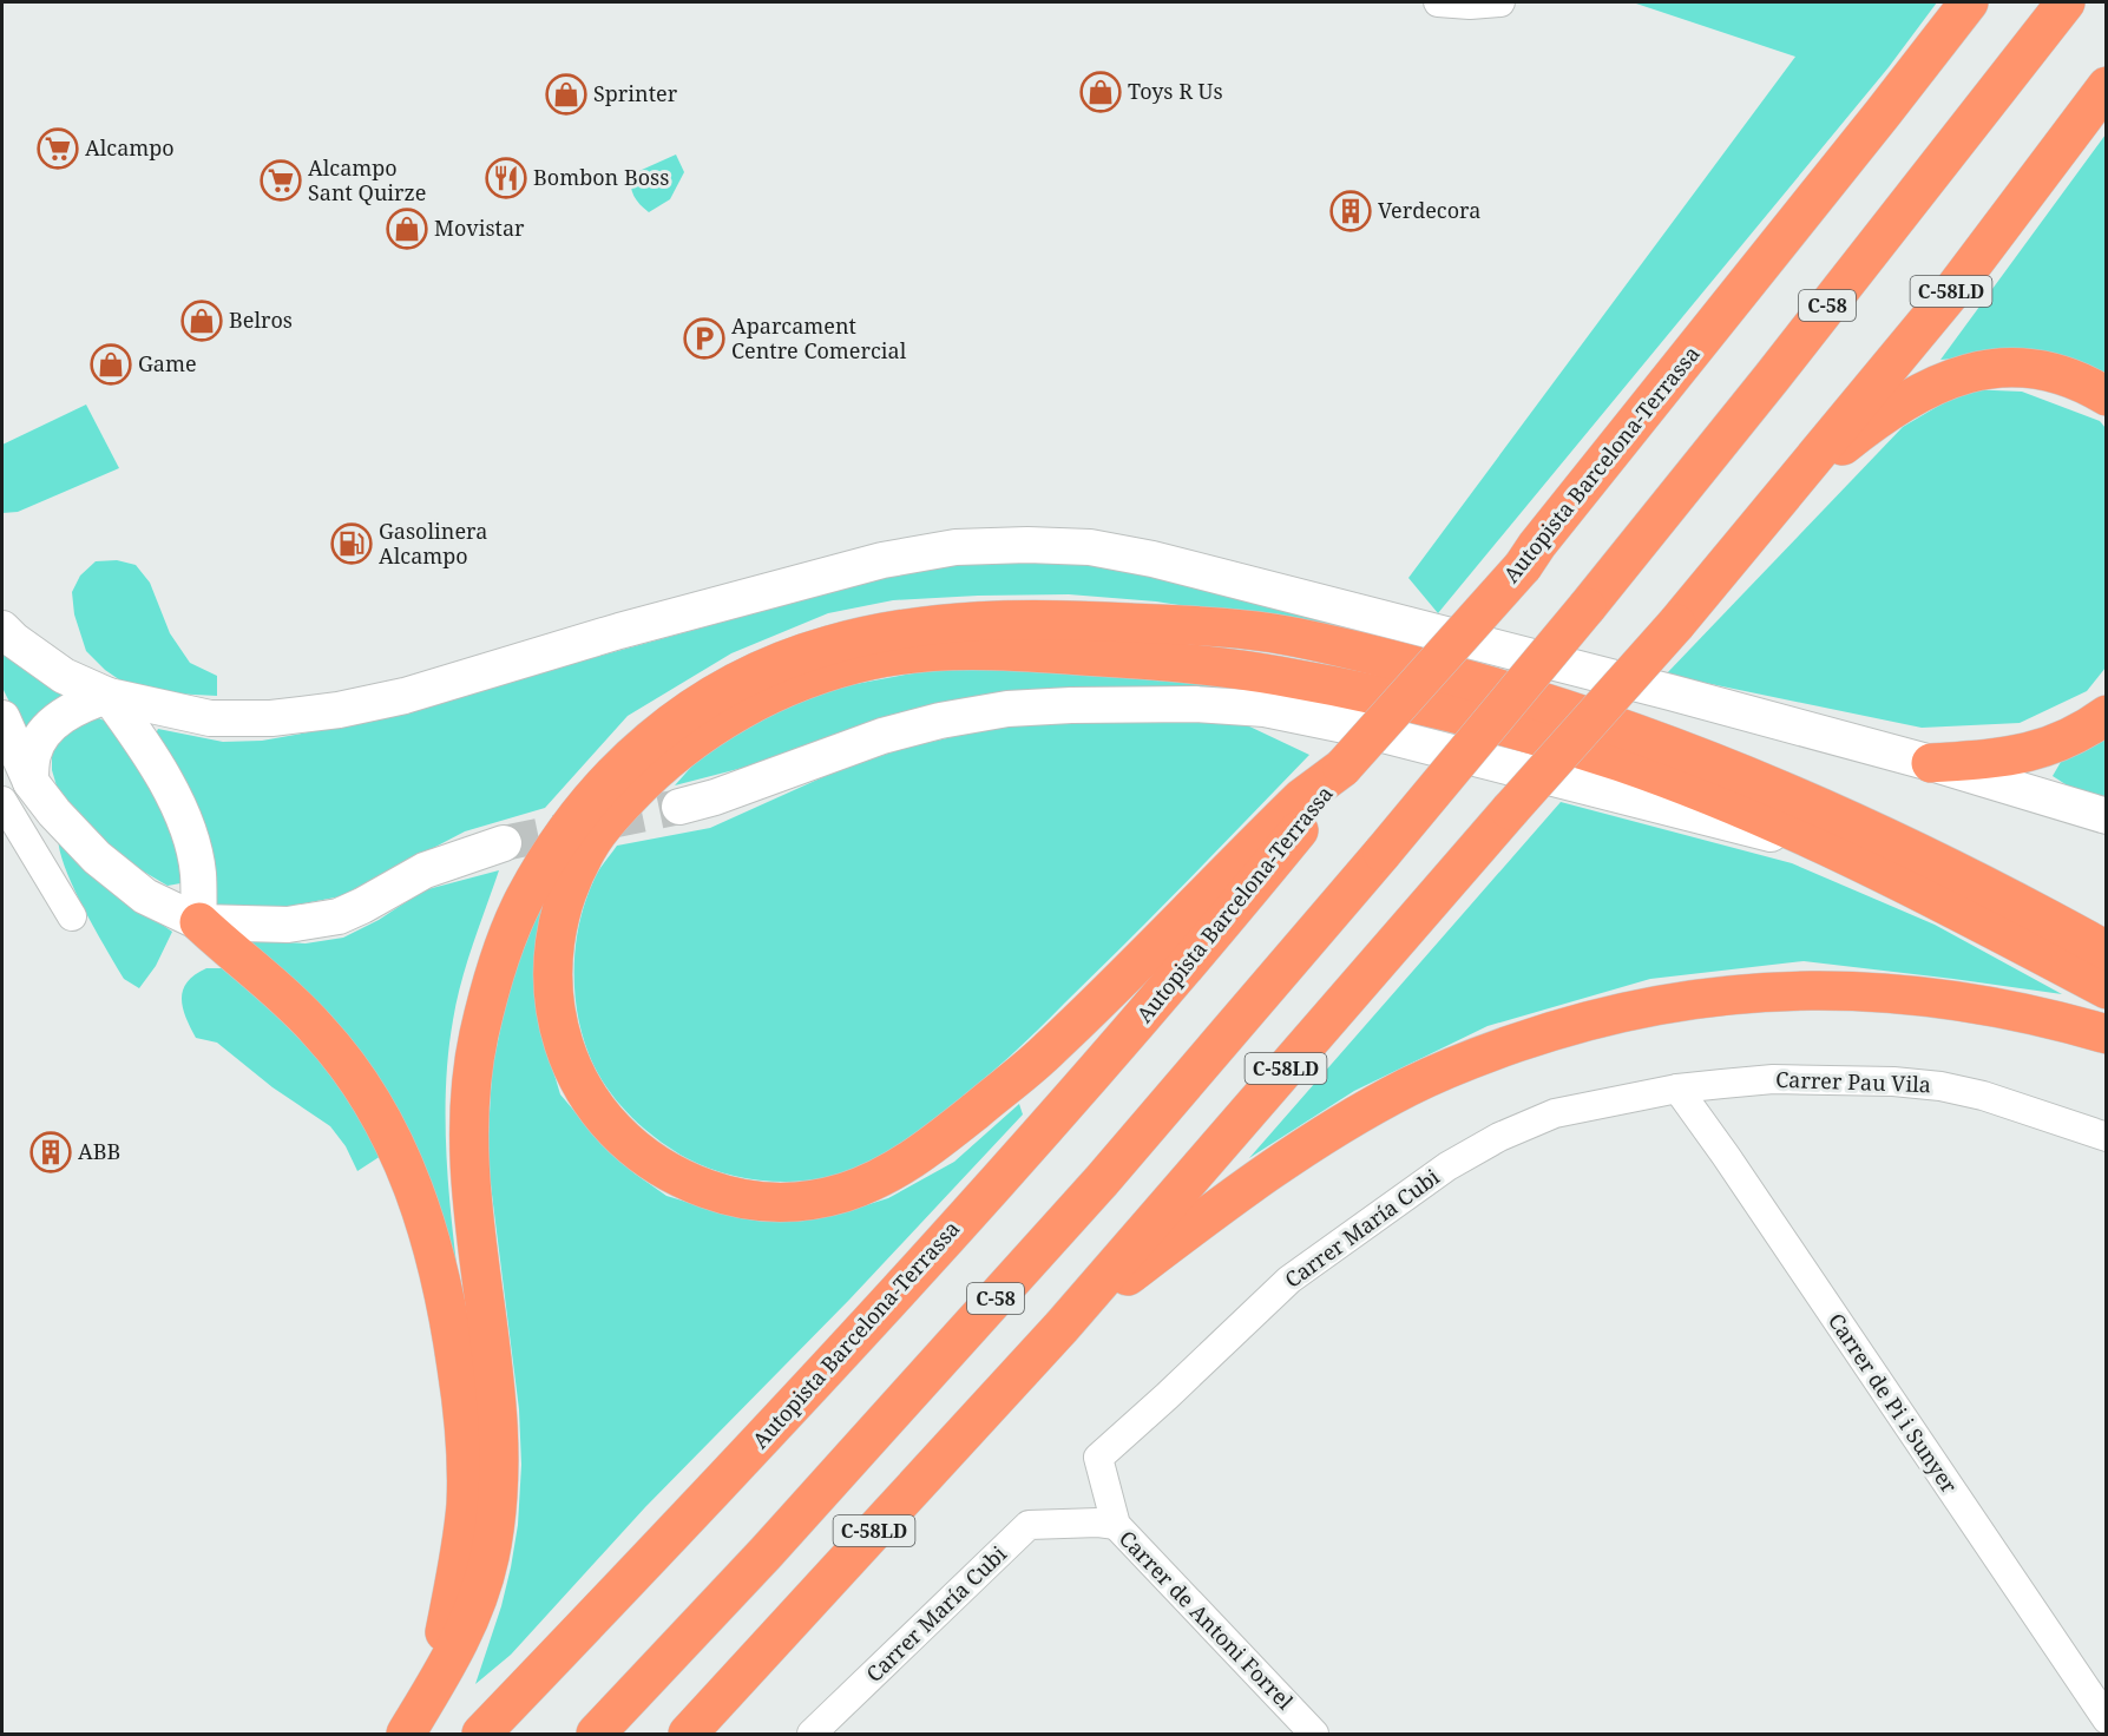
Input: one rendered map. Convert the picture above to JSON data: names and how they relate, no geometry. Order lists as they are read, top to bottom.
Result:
{
  "streets": {
    "highway": ["C-58LD", "C-58", "Autopista Barcelona-Terrassa"],
    "street": [
      "Carrer Pau Vila",
      "Carrer María Cubi",
      "Carrer de Pi i Sunyer",
      "Carrer de Antoni Forrel"
    ]
  },
  "crossings": [
    ["Carrer Pau Vila", "Carrer María Cubi"],
    ["Carrer Pau Vila", "Carrer de Pi i Sunyer"],
    ["Carrer María Cubi", "Carrer de Pi i Sunyer"],
    ["Carrer María Cubi", "Carrer de Antoni Forrel"]
  ],
  "places": {
    "shop": [
      "Toys R Us",
      "Sprinter",
      "Movistar",
      "Belros",
      "Game"
    ],
    "supermarket": ["Alcampo", "Alcampo Sant Quirze"],
    "restaurant": ["Bombon Boss"],
    "building": ["Verdecora", "ABB"],
    "parking": ["Aparcament Centre Comercial"],
    "fuel station": ["Gasolinera Alcampo"]
  }
}
